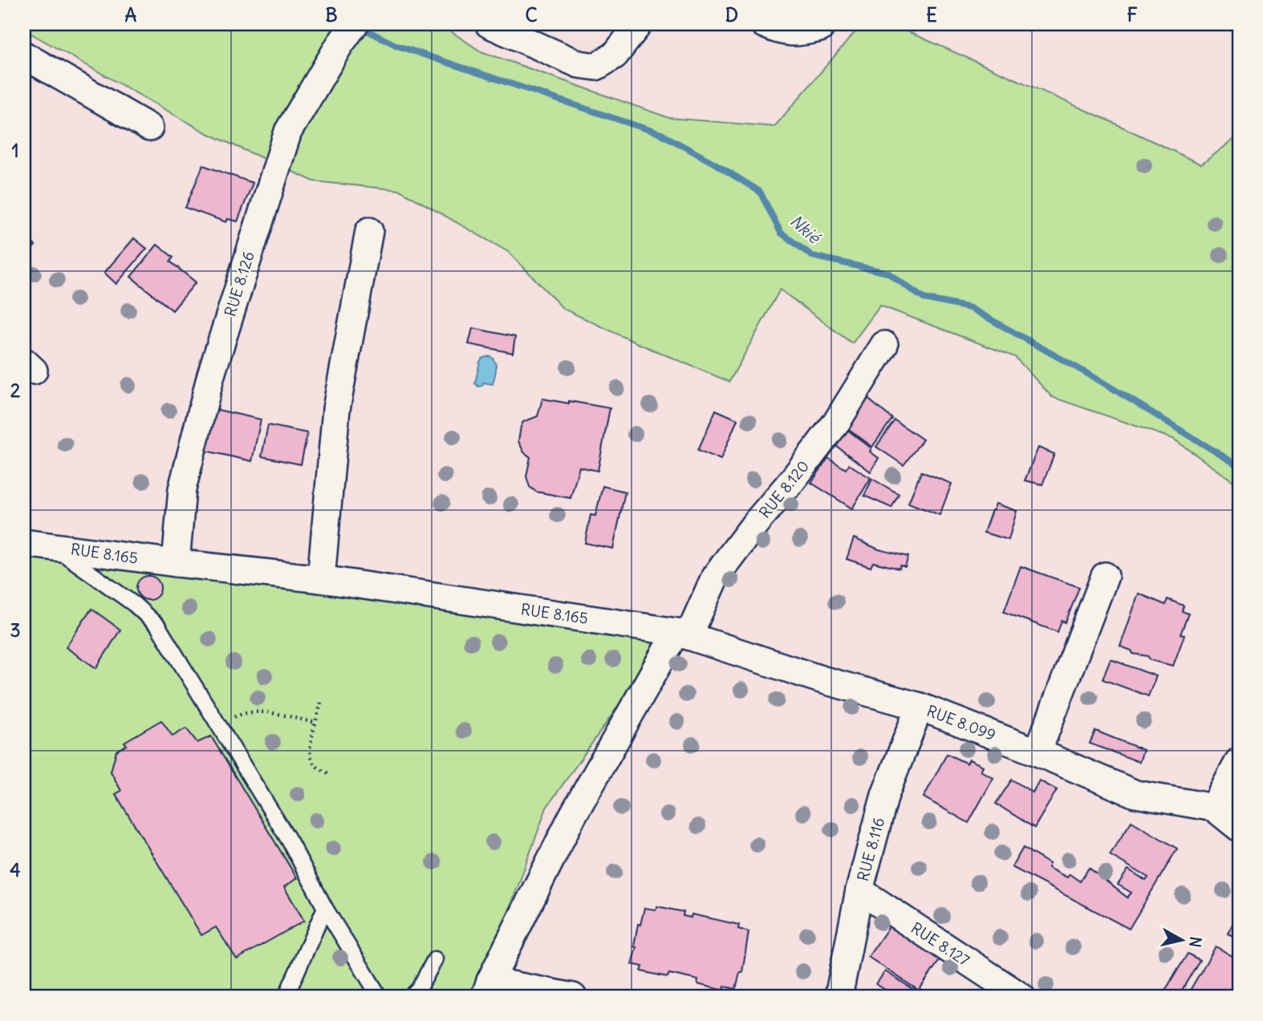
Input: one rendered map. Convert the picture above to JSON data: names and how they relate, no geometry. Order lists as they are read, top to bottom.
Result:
{
  "streets": {
    "street": [
      "RUE 8.126",
      "RUE 8.120",
      "RUE 8.165",
      "RUE 8.099",
      "RUE 8.116",
      "RUE 8.127"
    ]
  },
  "crossings": [
    ["RUE 8.126", "RUE 8.165"],
    ["RUE 8.120", "RUE 8.165"],
    ["RUE 8.120", "RUE 8.099"],
    ["RUE 8.165", "RUE 8.099"],
    ["RUE 8.099", "RUE 8.116"],
    ["RUE 8.116", "RUE 8.127"]
  ],
  "water": ["Nkié"],
  "north": "right",
  "grid": {
    "columns": [
      "A",
      "B",
      "C",
      "D",
      "E",
      "F"
    ],
    "rows": [
      "1",
      "2",
      "3",
      "4"
    ]
  }
}
